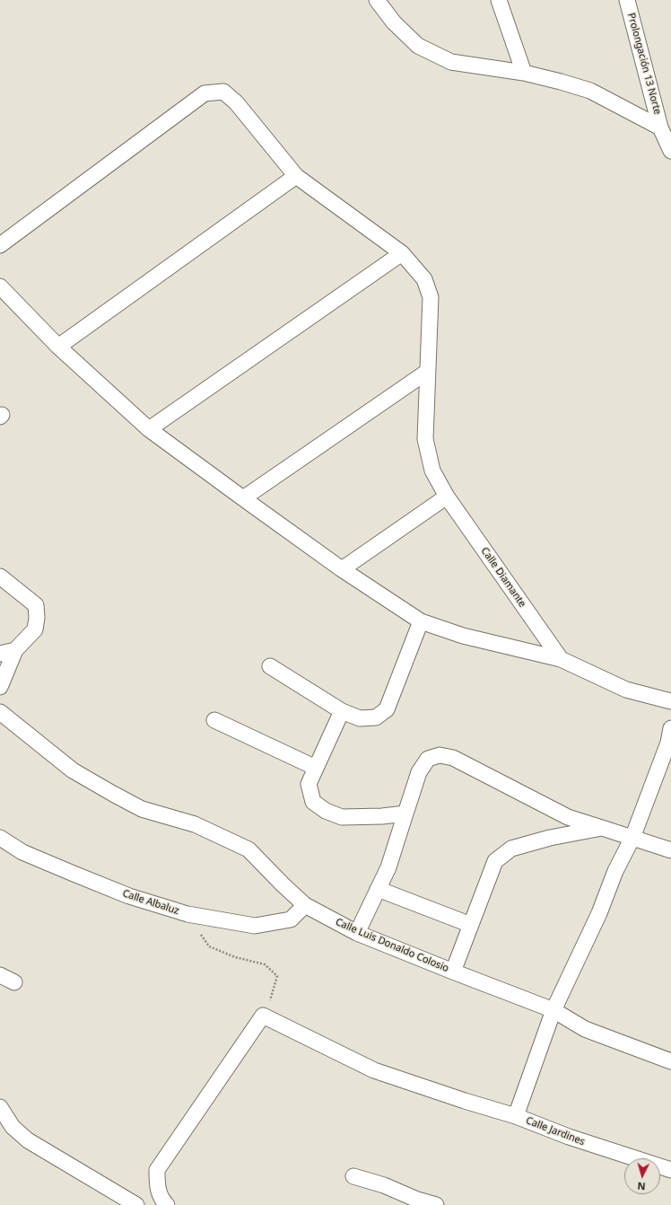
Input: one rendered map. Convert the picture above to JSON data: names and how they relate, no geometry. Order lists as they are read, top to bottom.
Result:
{
  "streets": {
    "street": [
      "Prolongación 13 Norte",
      "Calle Diamante",
      "Calle Albaluz",
      "Calle Luis Donaldo Colosio",
      "Calle Jardines"
    ]
  },
  "crossings": [
    ["Calle Albaluz", "Calle Luis Donaldo Colosio"]
  ],
  "north": "bottom"
}
